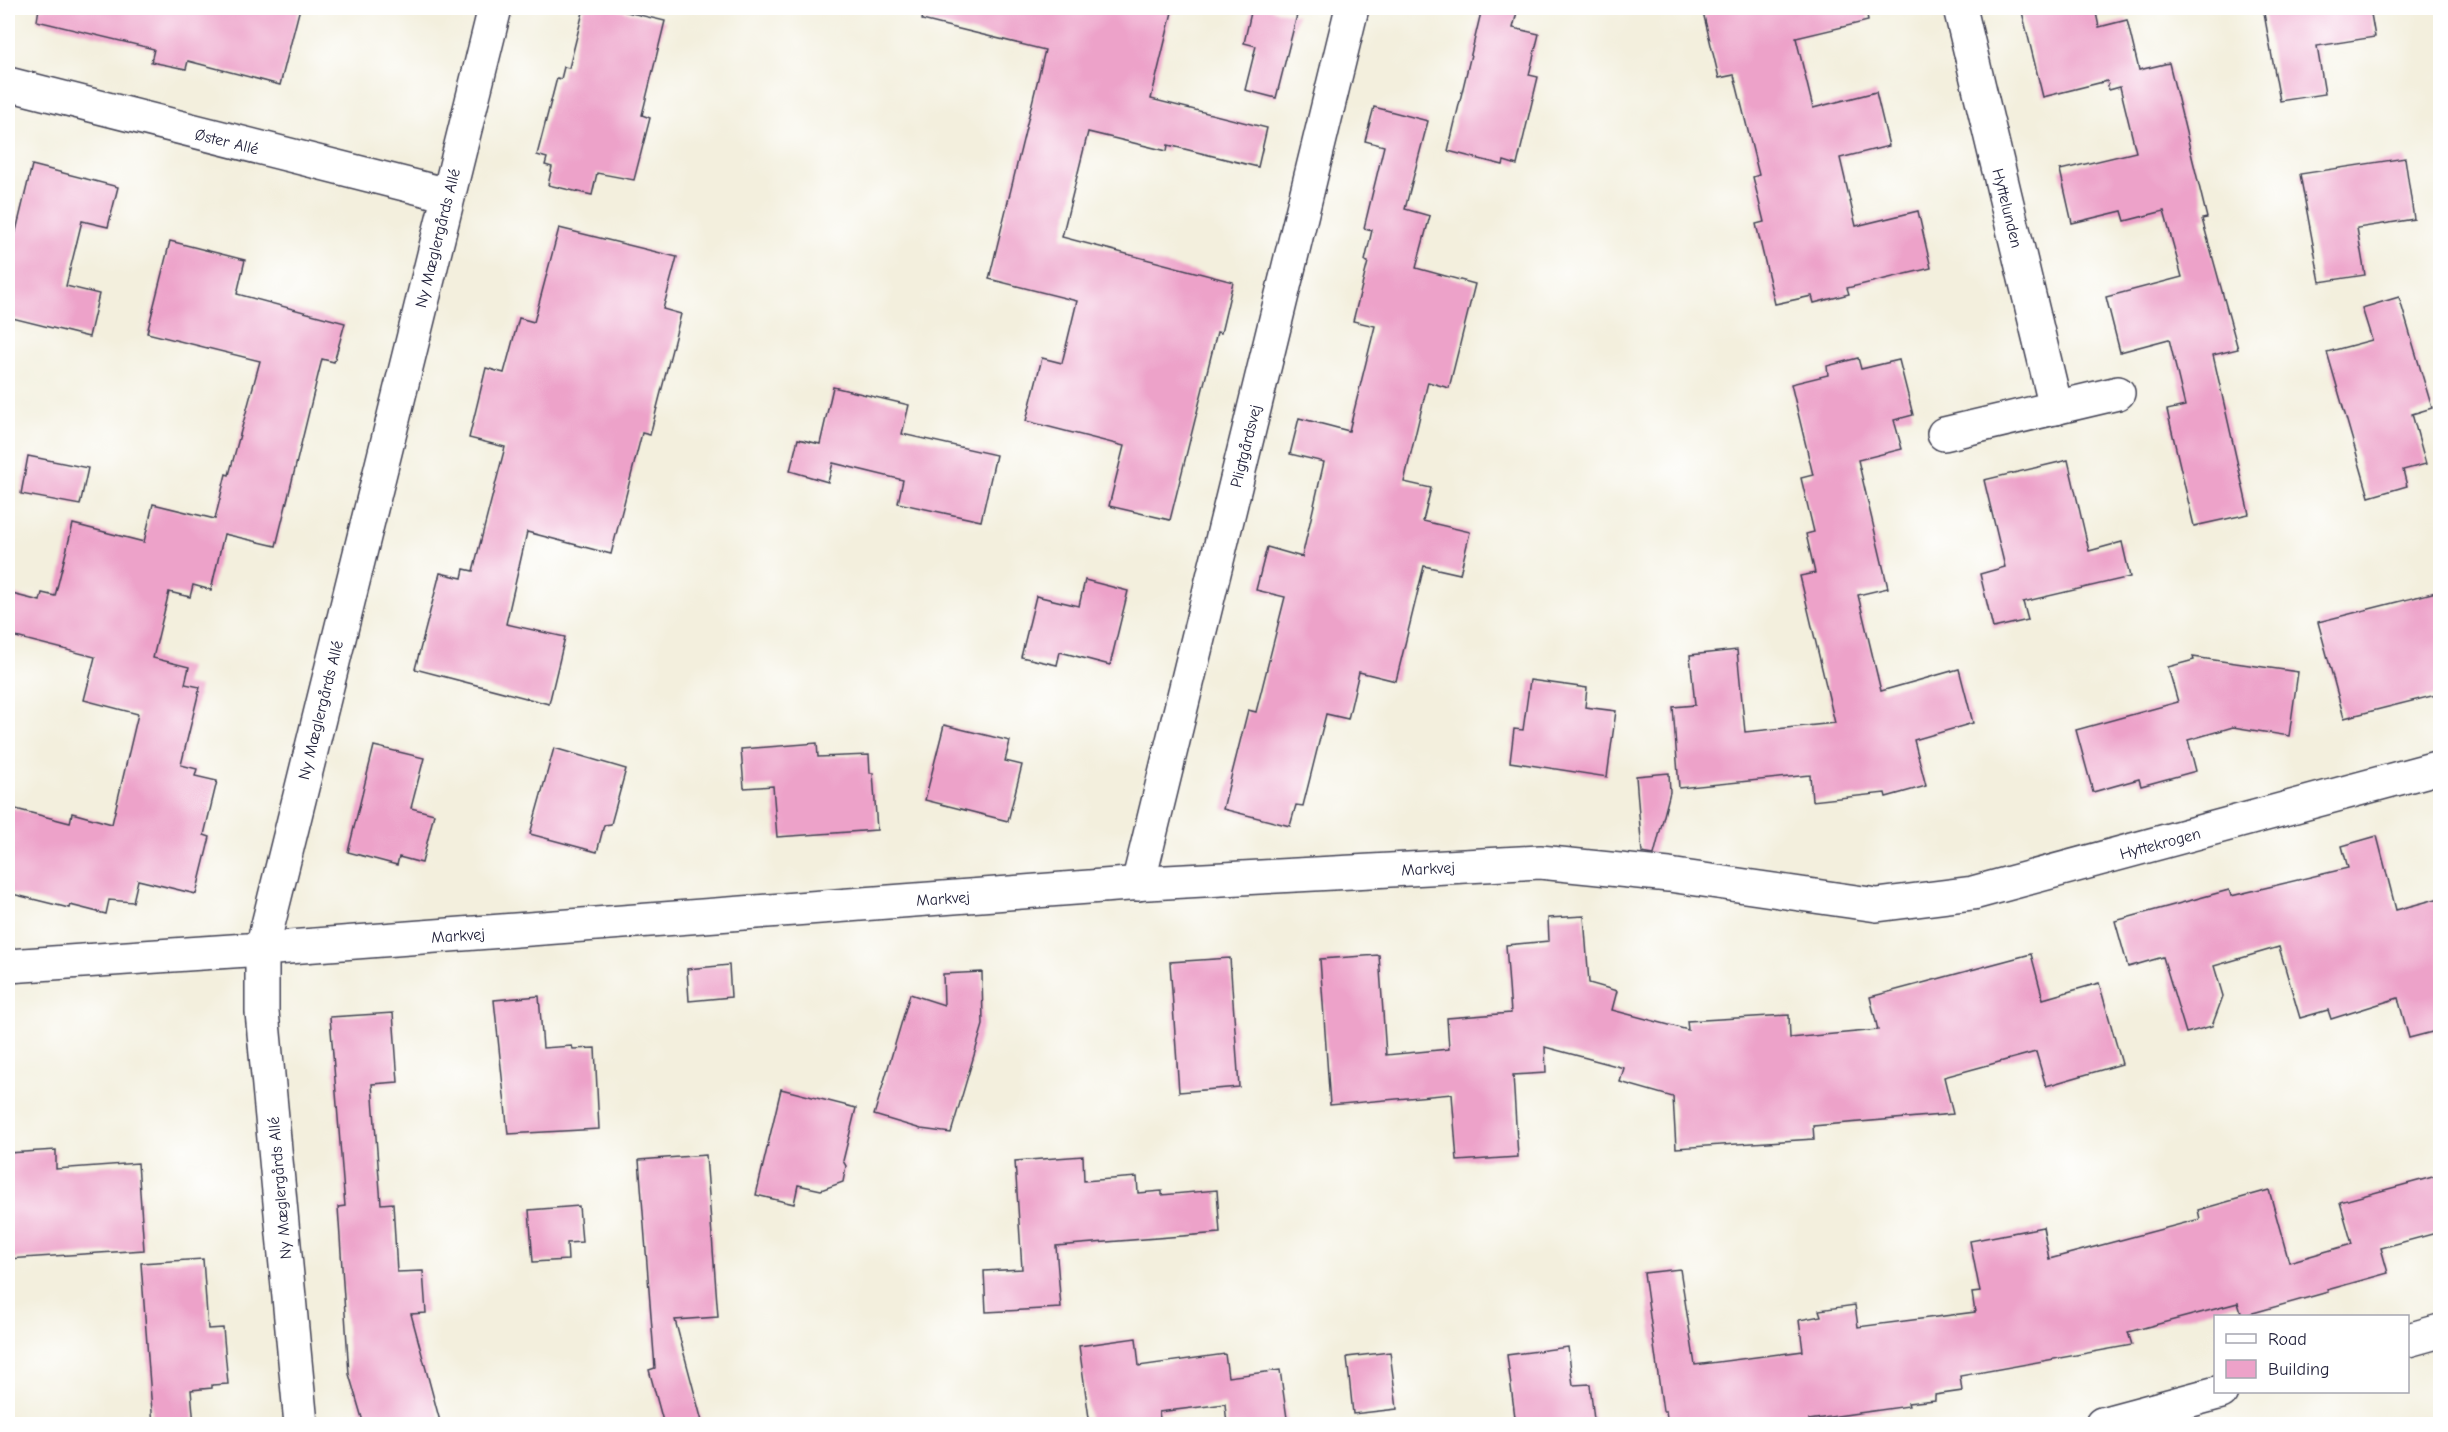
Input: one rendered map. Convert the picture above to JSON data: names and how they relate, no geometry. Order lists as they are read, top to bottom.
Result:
{
  "streets": {
    "street": [
      "Øster Allé",
      "Hyttelunden",
      "Ny Mæglergårds Allé",
      "Pligtgårdsvej",
      "Hyttekrogen",
      "Markvej"
    ]
  },
  "crossings": [
    ["Øster Allé", "Ny Mæglergårds Allé"],
    ["Ny Mæglergårds Allé", "Markvej"],
    ["Pligtgårdsvej", "Markvej"],
    ["Hyttekrogen", "Markvej"]
  ],
  "legend": ["Road", "Building"]
}
